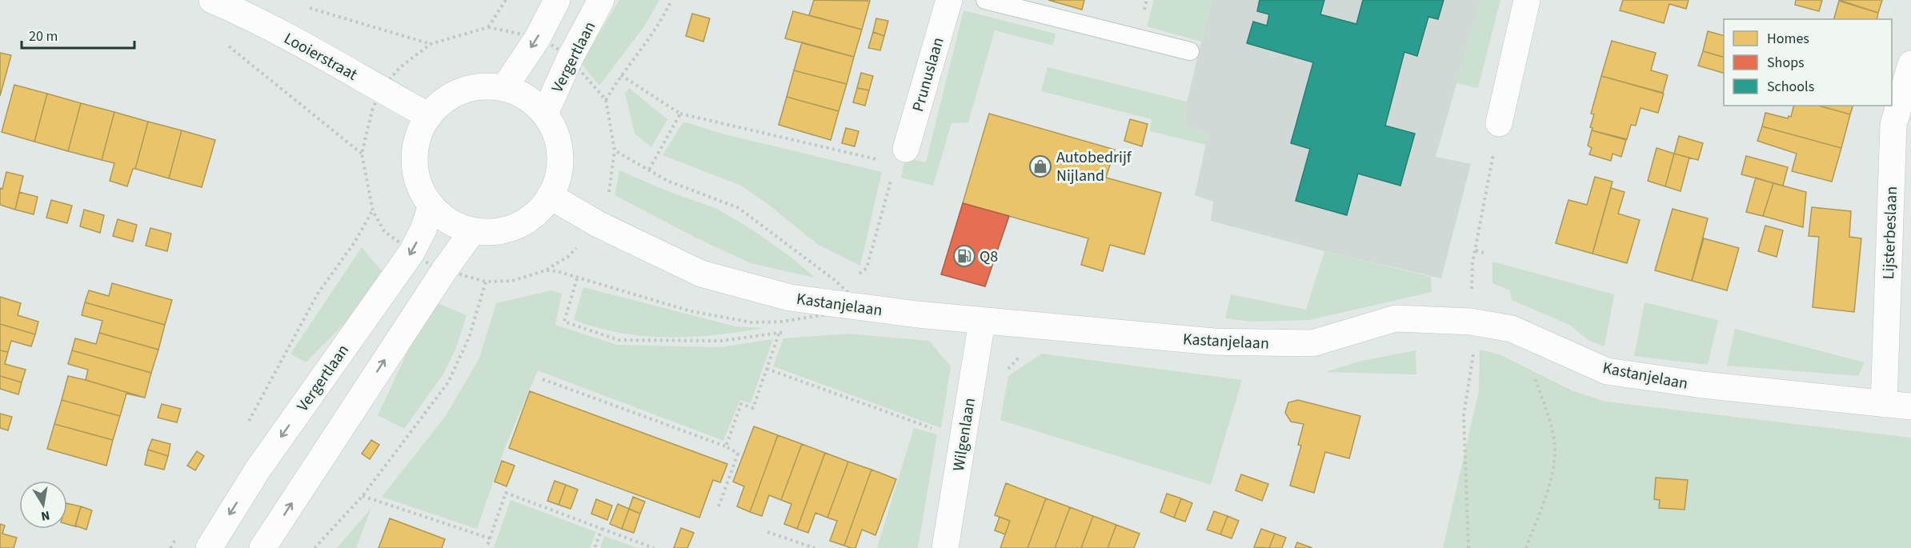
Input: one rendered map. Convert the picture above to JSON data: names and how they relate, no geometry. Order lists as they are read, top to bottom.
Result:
{
  "streets": {
    "street": [
      "Looierstraat",
      "Vergertlaan",
      "Prunuslaan",
      "Lijsterbeslaan",
      "Kastanjelaan",
      "Wilgenlaan"
    ]
  },
  "crossings": [
    ["Looierstraat", "Vergertlaan"],
    ["Looierstraat", "Kastanjelaan"],
    ["Vergertlaan", "Kastanjelaan"],
    ["Lijsterbeslaan", "Kastanjelaan"],
    ["Kastanjelaan", "Wilgenlaan"]
  ],
  "places": {
    "shop": ["Autobedrijf Nijland"],
    "fuel station": ["Q8"]
  },
  "legend": ["Homes", "Shops", "Schools"],
  "scale_bar": "20 m",
  "north": "bottom"
}
